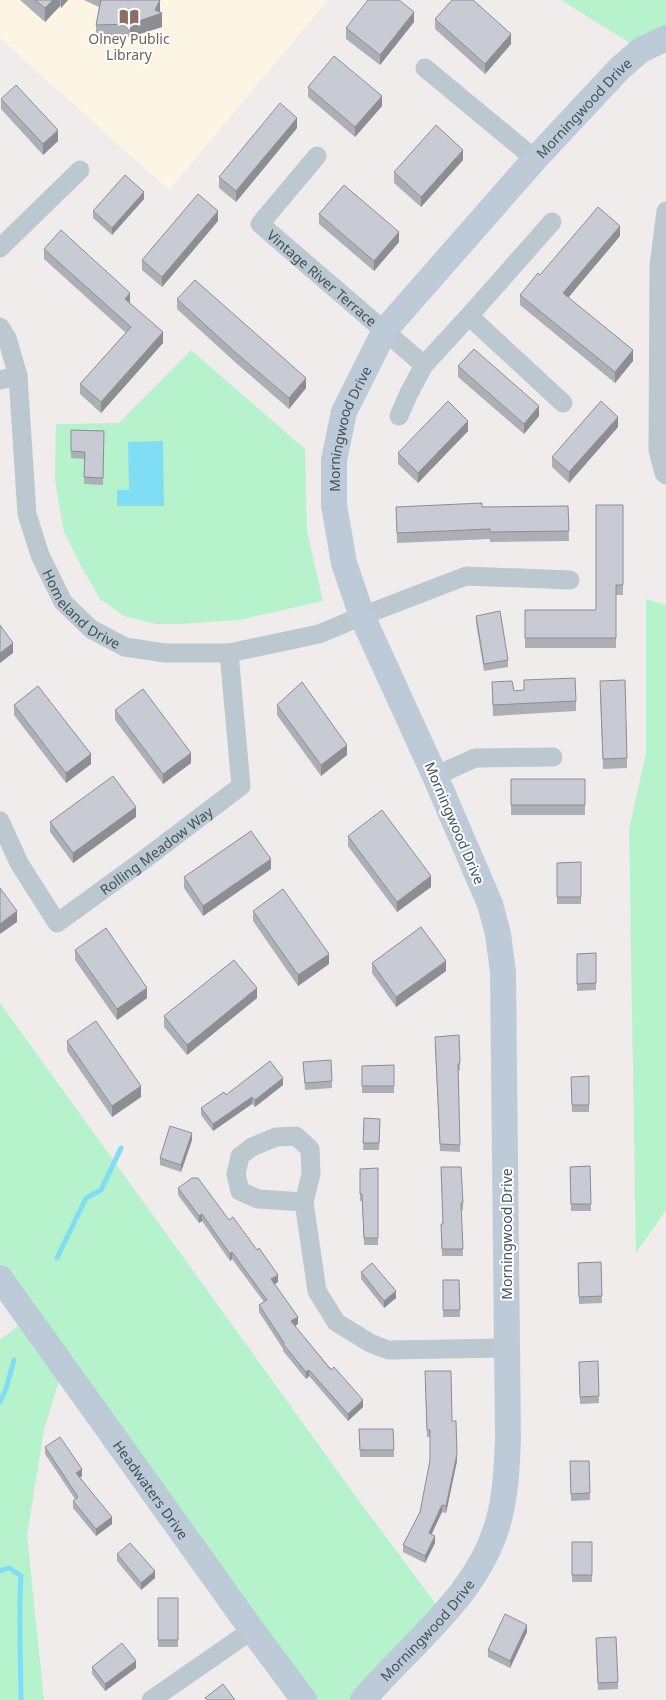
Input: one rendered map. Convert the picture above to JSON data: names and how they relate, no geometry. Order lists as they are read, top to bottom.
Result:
{
  "streets": {
    "street": [
      "Morningwood Drive",
      "Vintage River Terrace",
      "Homeland Drive",
      "Rolling Meadow Way",
      "Headwaters Drive"
    ]
  },
  "crossings": [
    ["Morningwood Drive", "Vintage River Terrace"],
    ["Morningwood Drive", "Homeland Drive"],
    ["Homeland Drive", "Rolling Meadow Way"]
  ],
  "places": {
    "library": ["Olney Public Library"]
  }
}
